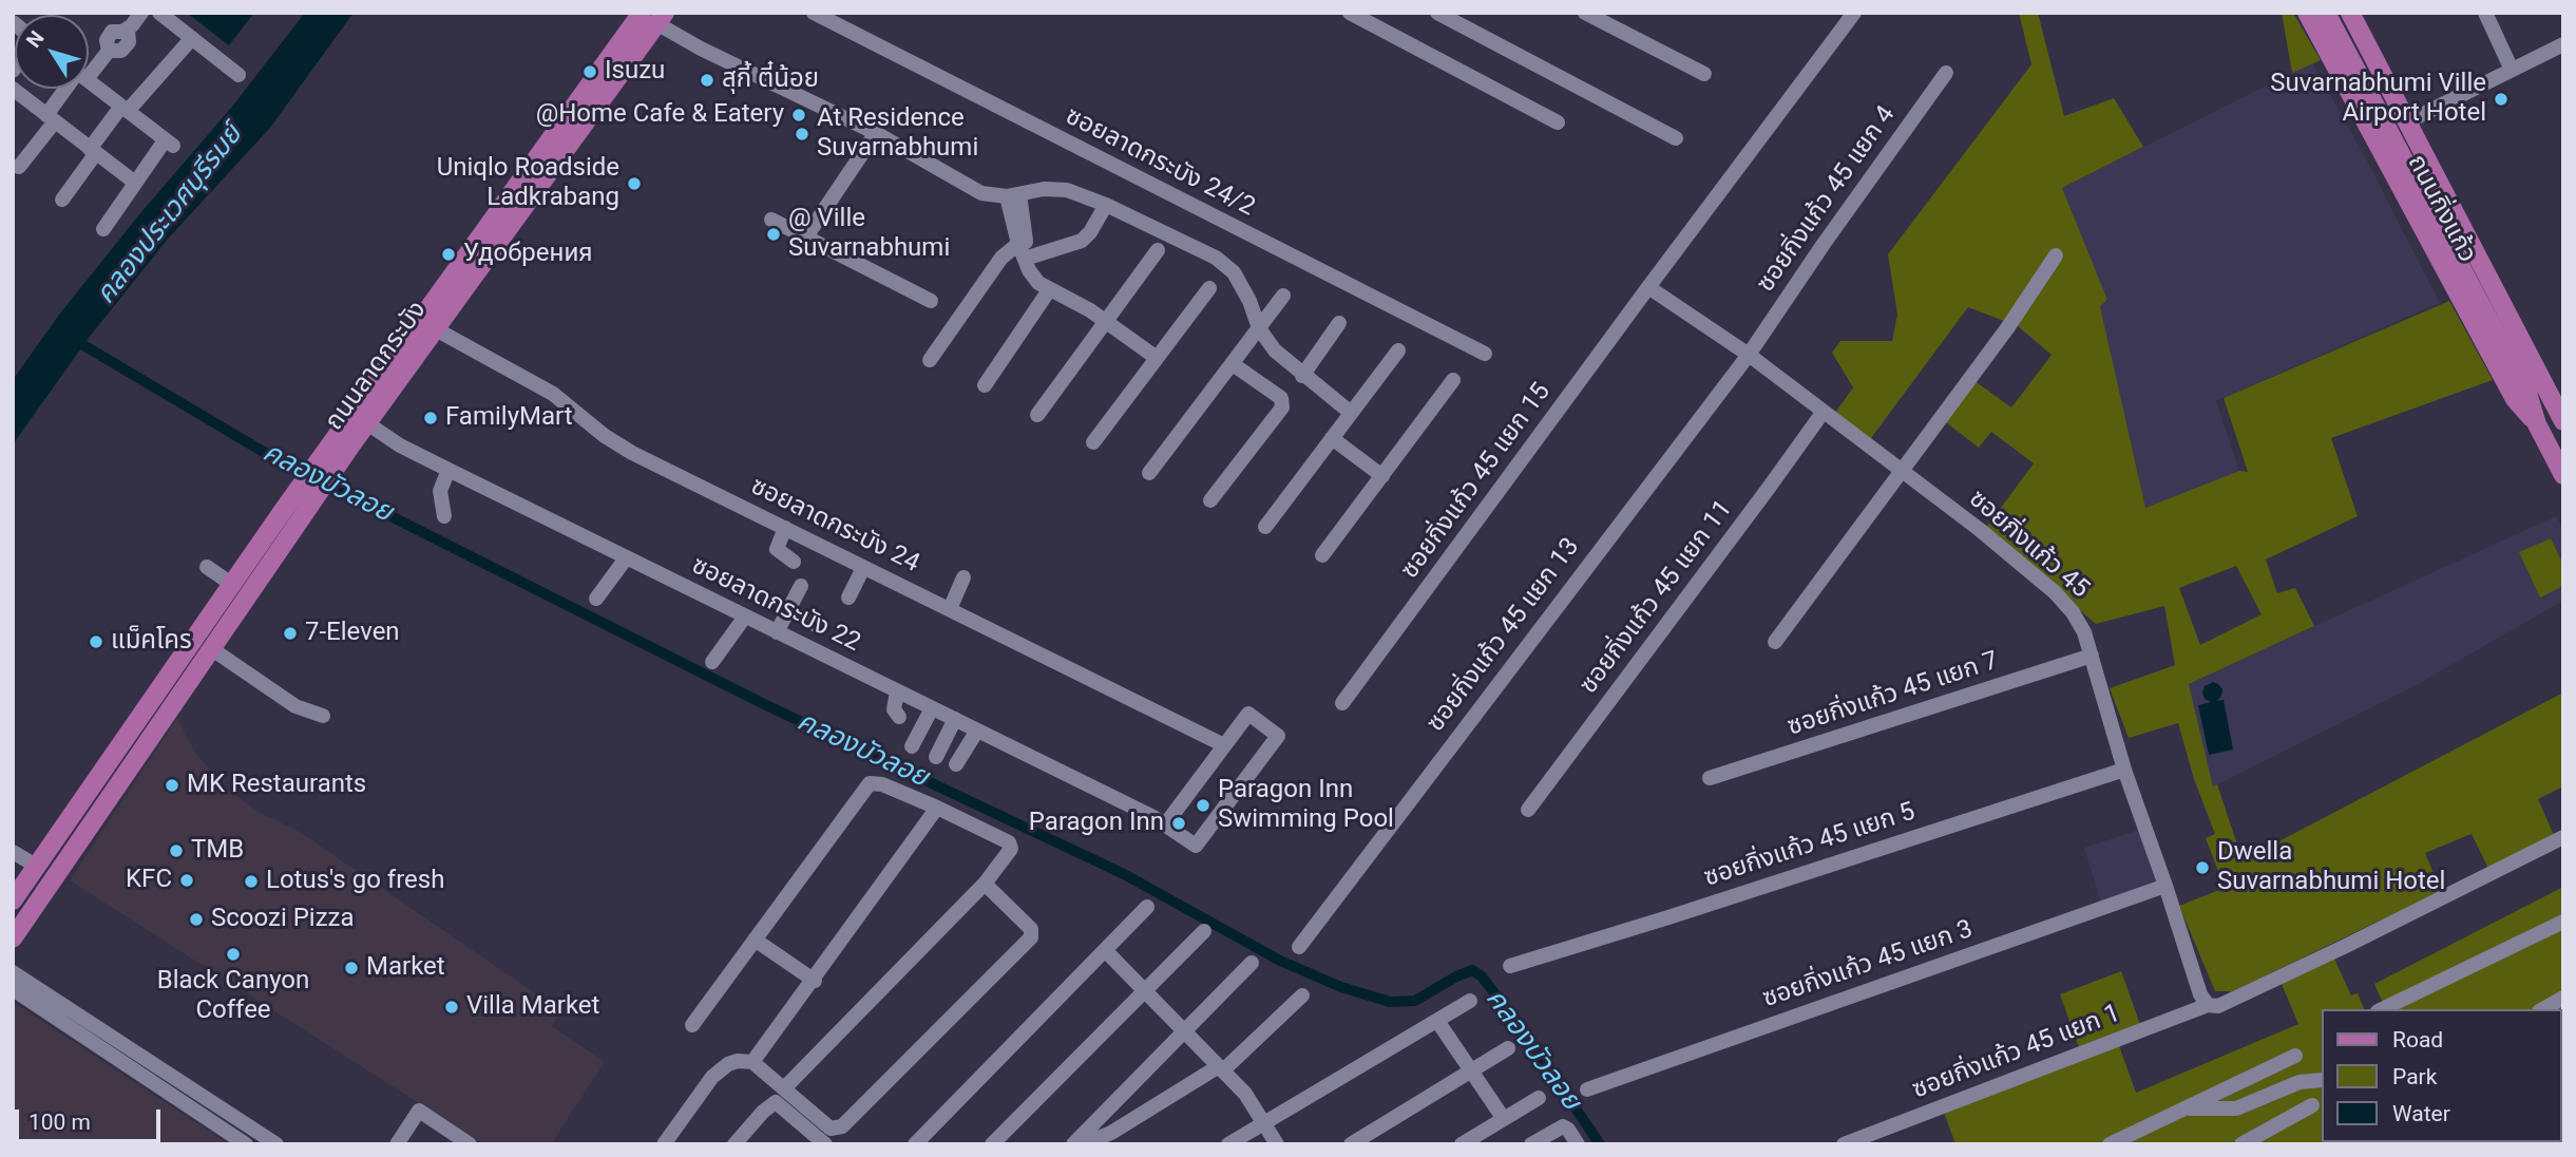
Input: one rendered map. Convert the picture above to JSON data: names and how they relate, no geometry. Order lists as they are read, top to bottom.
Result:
{
  "streets": {
    "main road": ["ถนนกิ่งแก้ว", "ถนนลาดกระบัง"],
    "street": [
      "ซอยลาดกระบัง 24/2",
      "ซอยกิ่งแก้ว 45 แยก 4",
      "ซอยกิ่งแก้ว 45 แยก 15",
      "ซอยลาดกระบัง 24",
      "ซอยกิ่งแก้ว 45",
      "ซอยกิ่งแก้ว 45 แยก 11",
      "ซอยลาดกระบัง 22",
      "ซอยกิ่งแก้ว 45 แยก 13",
      "ซอยกิ่งแก้ว 45 แยก 7",
      "ซอยกิ่งแก้ว 45 แยก 5",
      "ซอยกิ่งแก้ว 45 แยก 3",
      "ซอยกิ่งแก้ว 45 แยก 1"
    ]
  },
  "crossings": [
    ["ซอยกิ่งแก้ว 45 แยก 4", "ซอยกิ่งแก้ว 45"],
    ["ซอยกิ่งแก้ว 45 แยก 4", "ซอยกิ่งแก้ว 45 แยก 13"],
    ["ถนนลาดกระบัง", "ซอยลาดกระบัง 24"],
    ["ถนนลาดกระบัง", "ซอยลาดกระบัง 22"],
    ["ซอยกิ่งแก้ว 45 แยก 15", "ซอยกิ่งแก้ว 45"],
    ["ซอยลาดกระบัง 24", "ซอยลาดกระบัง 22"],
    ["ซอยกิ่งแก้ว 45", "ซอยกิ่งแก้ว 45 แยก 11"],
    ["ซอยกิ่งแก้ว 45", "ซอยกิ่งแก้ว 45 แยก 13"],
    ["ซอยกิ่งแก้ว 45", "ซอยกิ่งแก้ว 45 แยก 7"],
    ["ซอยกิ่งแก้ว 45", "ซอยกิ่งแก้ว 45 แยก 5"],
    ["ซอยกิ่งแก้ว 45", "ซอยกิ่งแก้ว 45 แยก 3"],
    ["ซอยกิ่งแก้ว 45", "ซอยกิ่งแก้ว 45 แยก 1"]
  ],
  "water": ["คลองประเวศบุรีรมย์", "คลองบัวลอย"],
  "places": [
    "Isuzu",
    "สุกี้ ตี๋น้อย",
    "Suvarnabhumi Ville Airport Hotel",
    "@Home Cafe & Eatery",
    "At Residence Suvarnabhumi",
    "Uniqlo Roadside Ladkrabang",
    "@ Ville Suvarnabhumi",
    "Удобрения",
    "FamilyMart",
    "7-Eleven",
    "แม็คโคร",
    "MK Restaurants",
    "Paragon Inn Swimming Pool",
    "Paragon Inn",
    "TMB",
    "Dwella Suvarnabhumi Hotel",
    "KFC",
    "Lotus's go fresh",
    "Scoozi Pizza",
    "Black Canyon Coffee",
    "Market",
    "Villa Market"
  ],
  "legend": ["Road", "Park", "Water"],
  "scale_bar": "100 m",
  "north": "top left"
}
